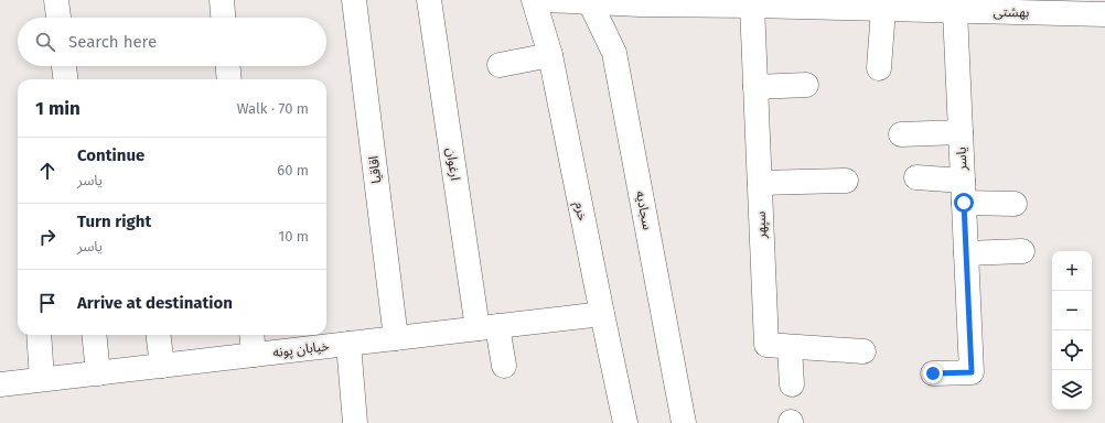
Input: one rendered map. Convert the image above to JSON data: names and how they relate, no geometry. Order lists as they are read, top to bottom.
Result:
{
  "streets": {
    "street": [
      "بهشتی",
      "یاسر",
      "ارغوان",
      "اقاقیا",
      "سجادیه",
      "خرم",
      "سپهر",
      "خیابان پونه"
    ]
  },
  "crossings": [
    ["بهشتی", "یاسر"],
    ["بهشتی", "سجادیه"],
    ["بهشتی", "سپهر"],
    ["ارغوان", "خیابان پونه"],
    ["اقاقیا", "خیابان پونه"],
    ["خرم", "خیابان پونه"]
  ],
  "page": {
    "search": "Search here",
    "heading": ["1 min", "Walk · 70 m"],
    "list": [
      ["Continue", "یاسر", "60 m"],
      ["Turn right", "یاسر", "10 m"],
      "Arrive at destination"
    ],
    "map_buttons": ["+", "−"]
  }
}
